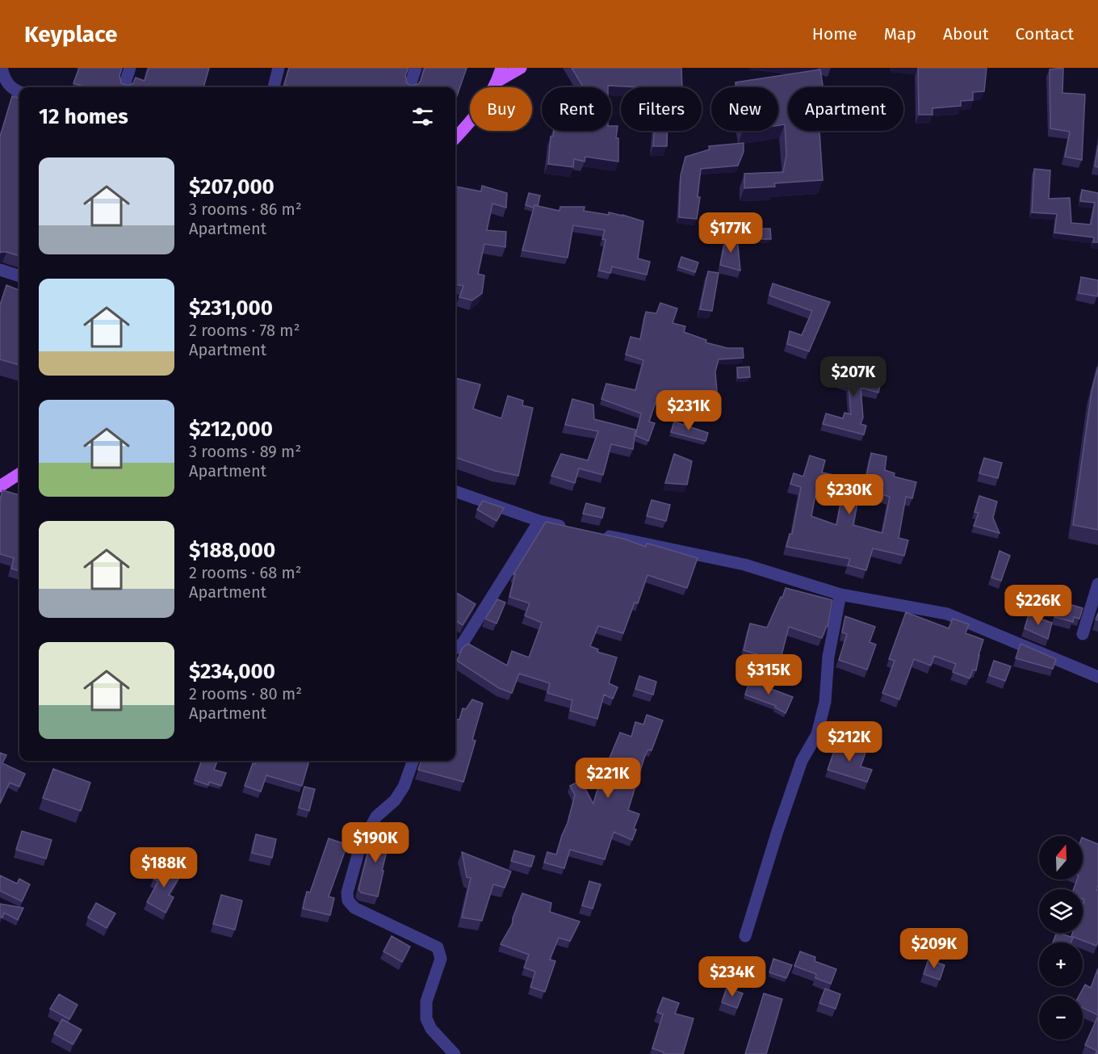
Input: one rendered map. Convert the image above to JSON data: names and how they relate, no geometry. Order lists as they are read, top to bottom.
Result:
{
  "north": "top",
  "page": {
    "header": "Keyplace",
    "nav": [
      "Home",
      "Map",
      "About",
      "Contact"
    ],
    "chip": [
      "Buy",
      "Rent",
      "Filters",
      "New",
      "Apartment"
    ],
    "heading": "12 homes",
    "list": [
      {
        "name": "$207,000",
        "note": "3 rooms · 86 m² · Apartment"
      },
      {
        "name": "$231,000",
        "note": "2 rooms · 78 m² · Apartment"
      },
      {
        "name": "$212,000",
        "note": "3 rooms · 89 m² · Apartment"
      },
      {
        "name": "$188,000",
        "note": "2 rooms · 68 m² · Apartment"
      },
      {
        "name": "$234,000",
        "note": "2 rooms · 80 m² · Apartment"
      }
    ],
    "price": [
      "$177K",
      "$207K",
      "$231K",
      "$230K",
      "$226K",
      "$315K",
      "$212K",
      "$221K",
      "$190K",
      "$188K",
      "$209K",
      "$234K"
    ],
    "map_buttons": ["+", "−"]
  }
}
